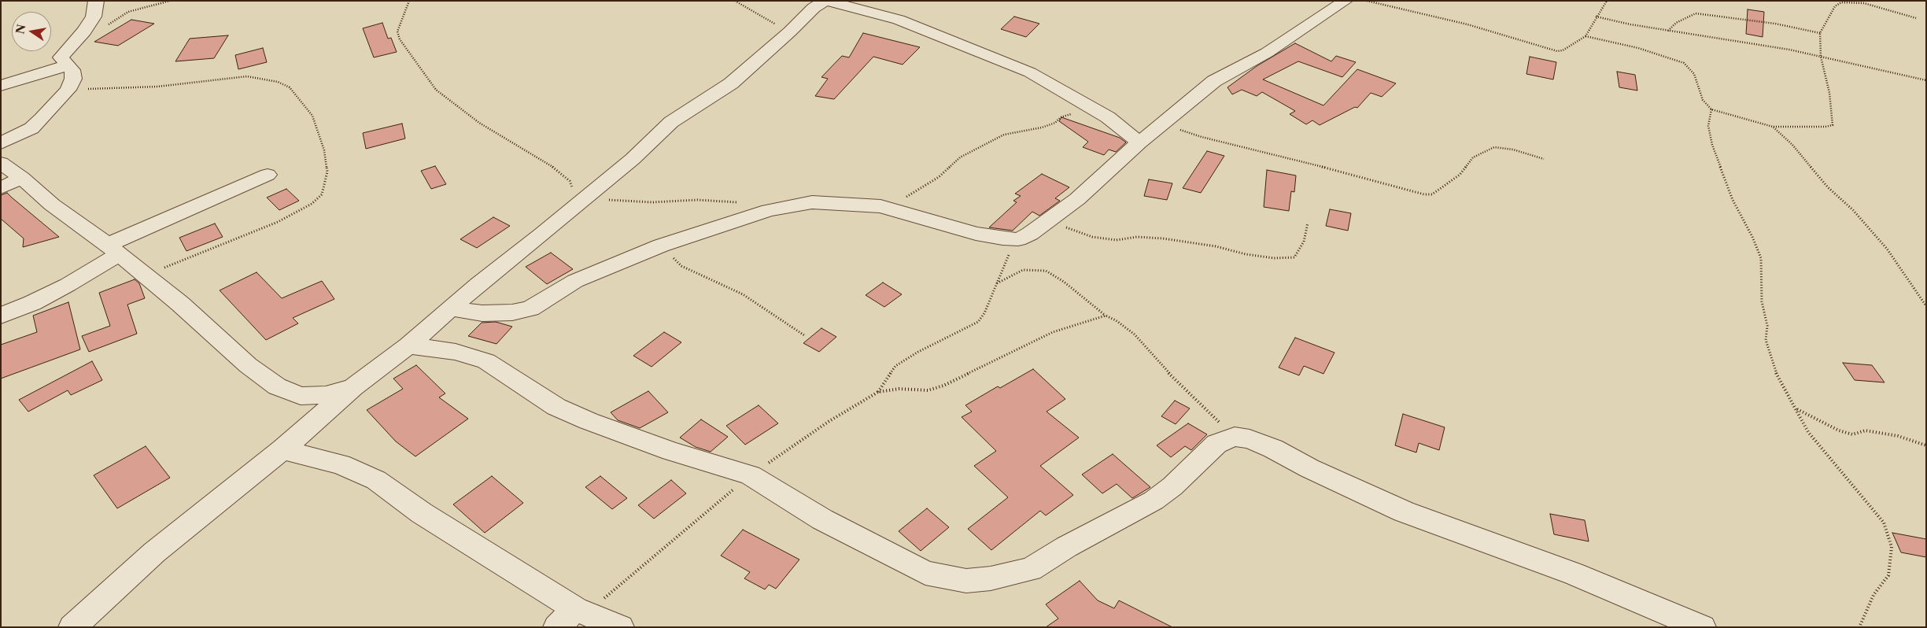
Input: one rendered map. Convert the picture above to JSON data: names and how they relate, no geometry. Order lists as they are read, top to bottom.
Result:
{
  "north": "left"
}
